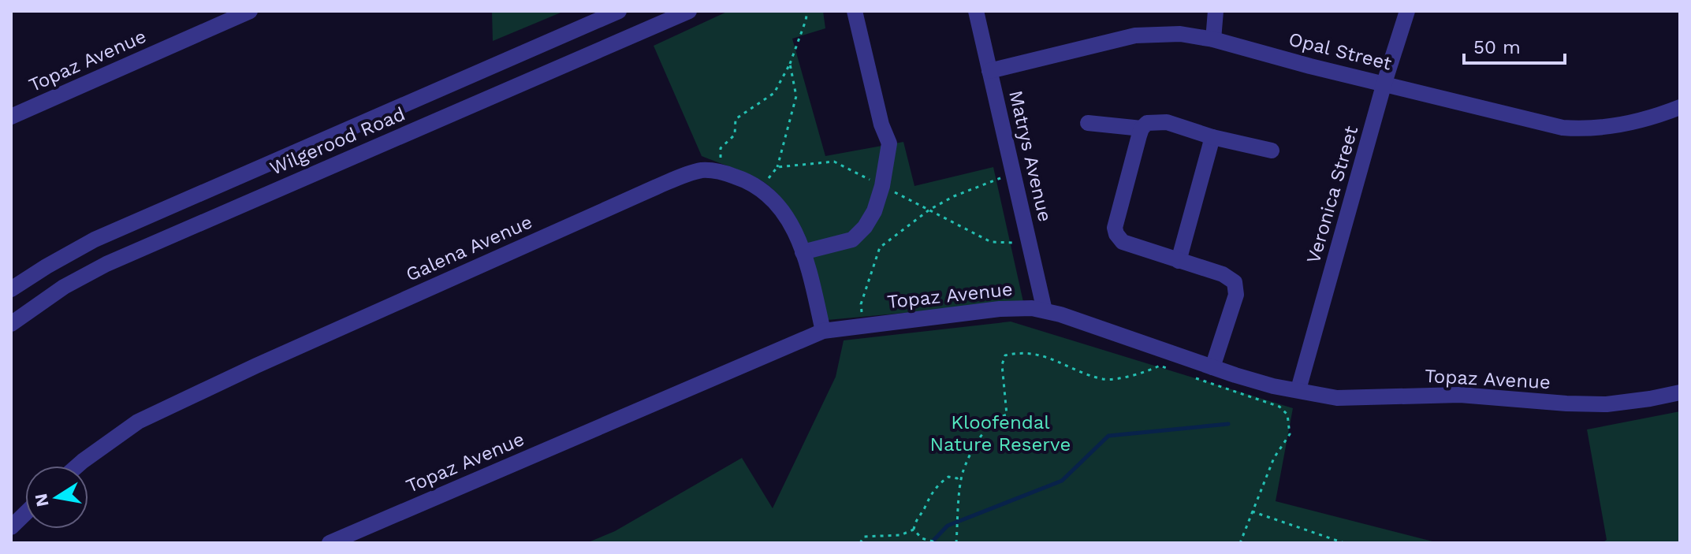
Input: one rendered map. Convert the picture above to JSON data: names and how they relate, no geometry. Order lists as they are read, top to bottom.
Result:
{
  "streets": {
    "street": [
      "Opal Street",
      "Topaz Avenue",
      "Wilgerood Road",
      "Matrys Avenue",
      "Veronica Street",
      "Galena Avenue"
    ]
  },
  "crossings": [
    ["Opal Street", "Matrys Avenue"],
    ["Opal Street", "Veronica Street"],
    ["Topaz Avenue", "Matrys Avenue"],
    ["Topaz Avenue", "Veronica Street"],
    ["Topaz Avenue", "Galena Avenue"]
  ],
  "parks": ["Kloofendal Nature Reserve"],
  "scale_bar": "50 m",
  "north": "left"
}
